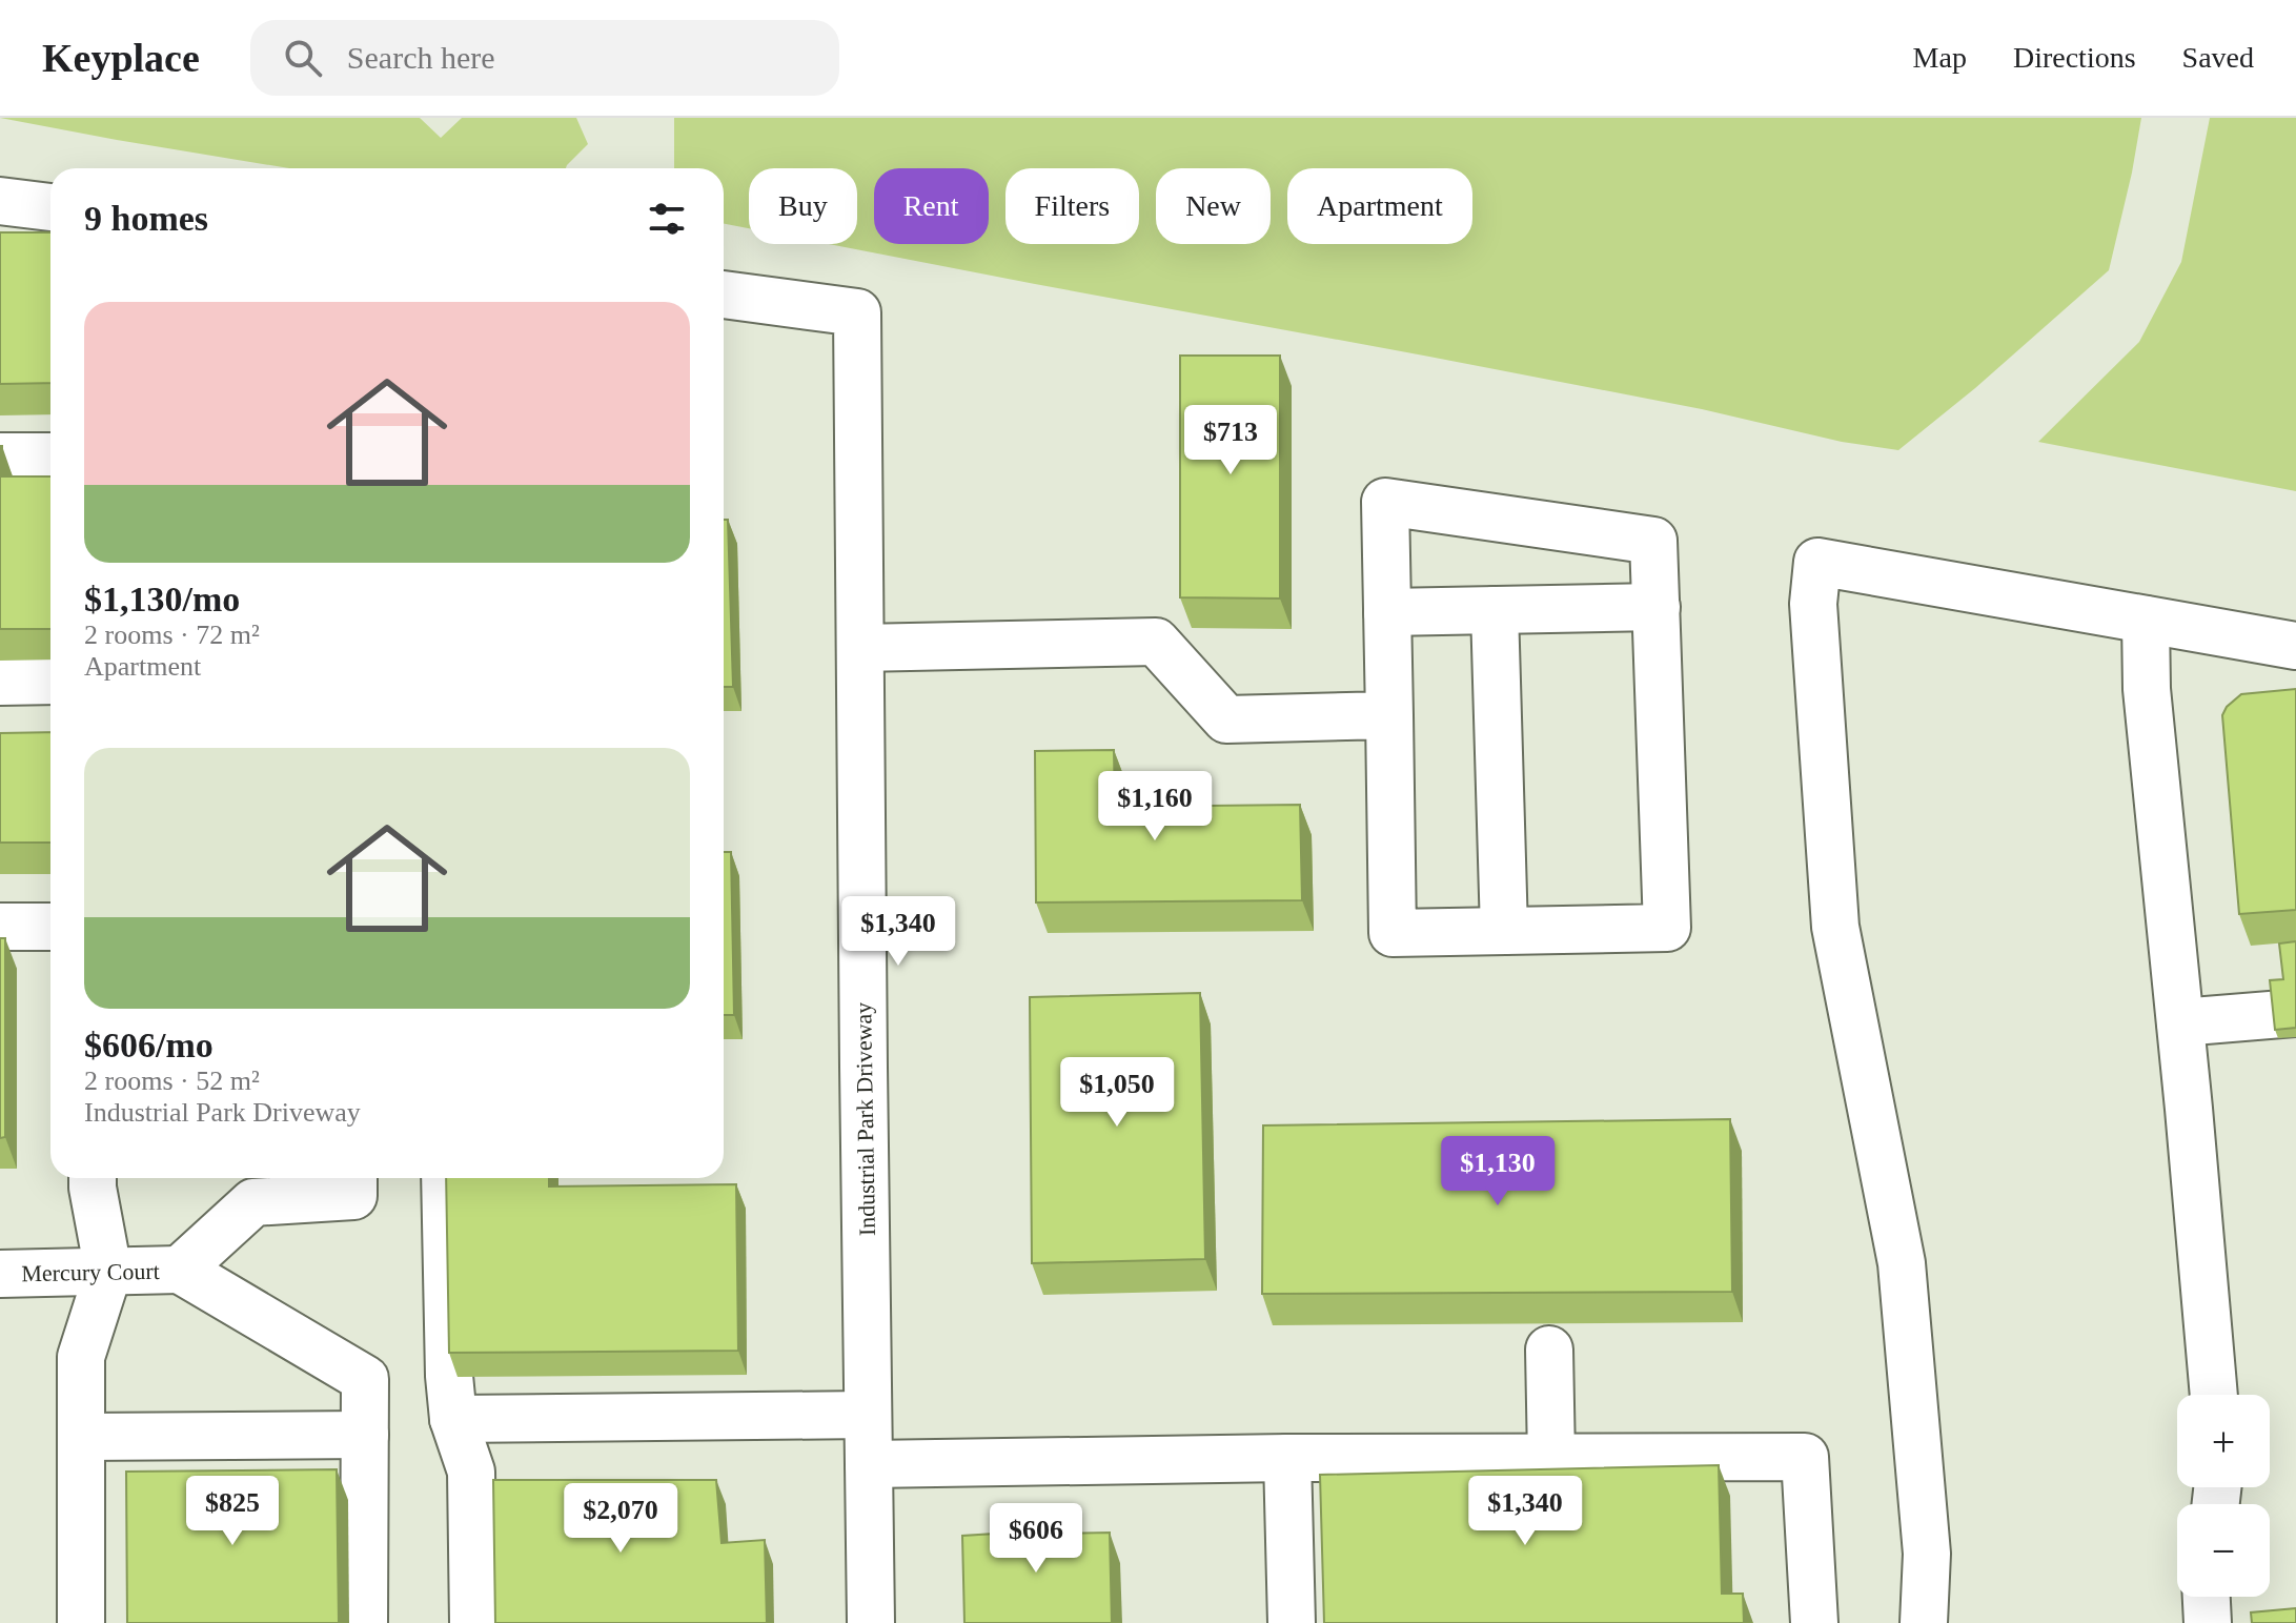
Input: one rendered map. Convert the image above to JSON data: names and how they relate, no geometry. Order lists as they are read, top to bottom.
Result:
{
  "streets": {
    "street": ["Industrial Park Driveway", "Mercury Court"]
  },
  "page": {
    "header": "Keyplace",
    "search": "Search here",
    "nav": ["Map", "Directions", "Saved"],
    "chip": [
      "Buy",
      "Rent",
      "Filters",
      "New",
      "Apartment"
    ],
    "heading": "9 homes",
    "list": [
      {
        "name": "$1,130/mo",
        "note": "2 rooms · 72 m² · Apartment"
      },
      {
        "name": "$606/mo",
        "note": "2 rooms · 52 m² · Industrial Park Driveway"
      }
    ],
    "price": [
      "$713",
      "$1,160",
      "$1,340",
      "$1,050",
      "$1,130",
      "$825",
      "$1,340",
      "$2,070",
      "$606"
    ],
    "map_buttons": ["+", "−"]
  }
}
